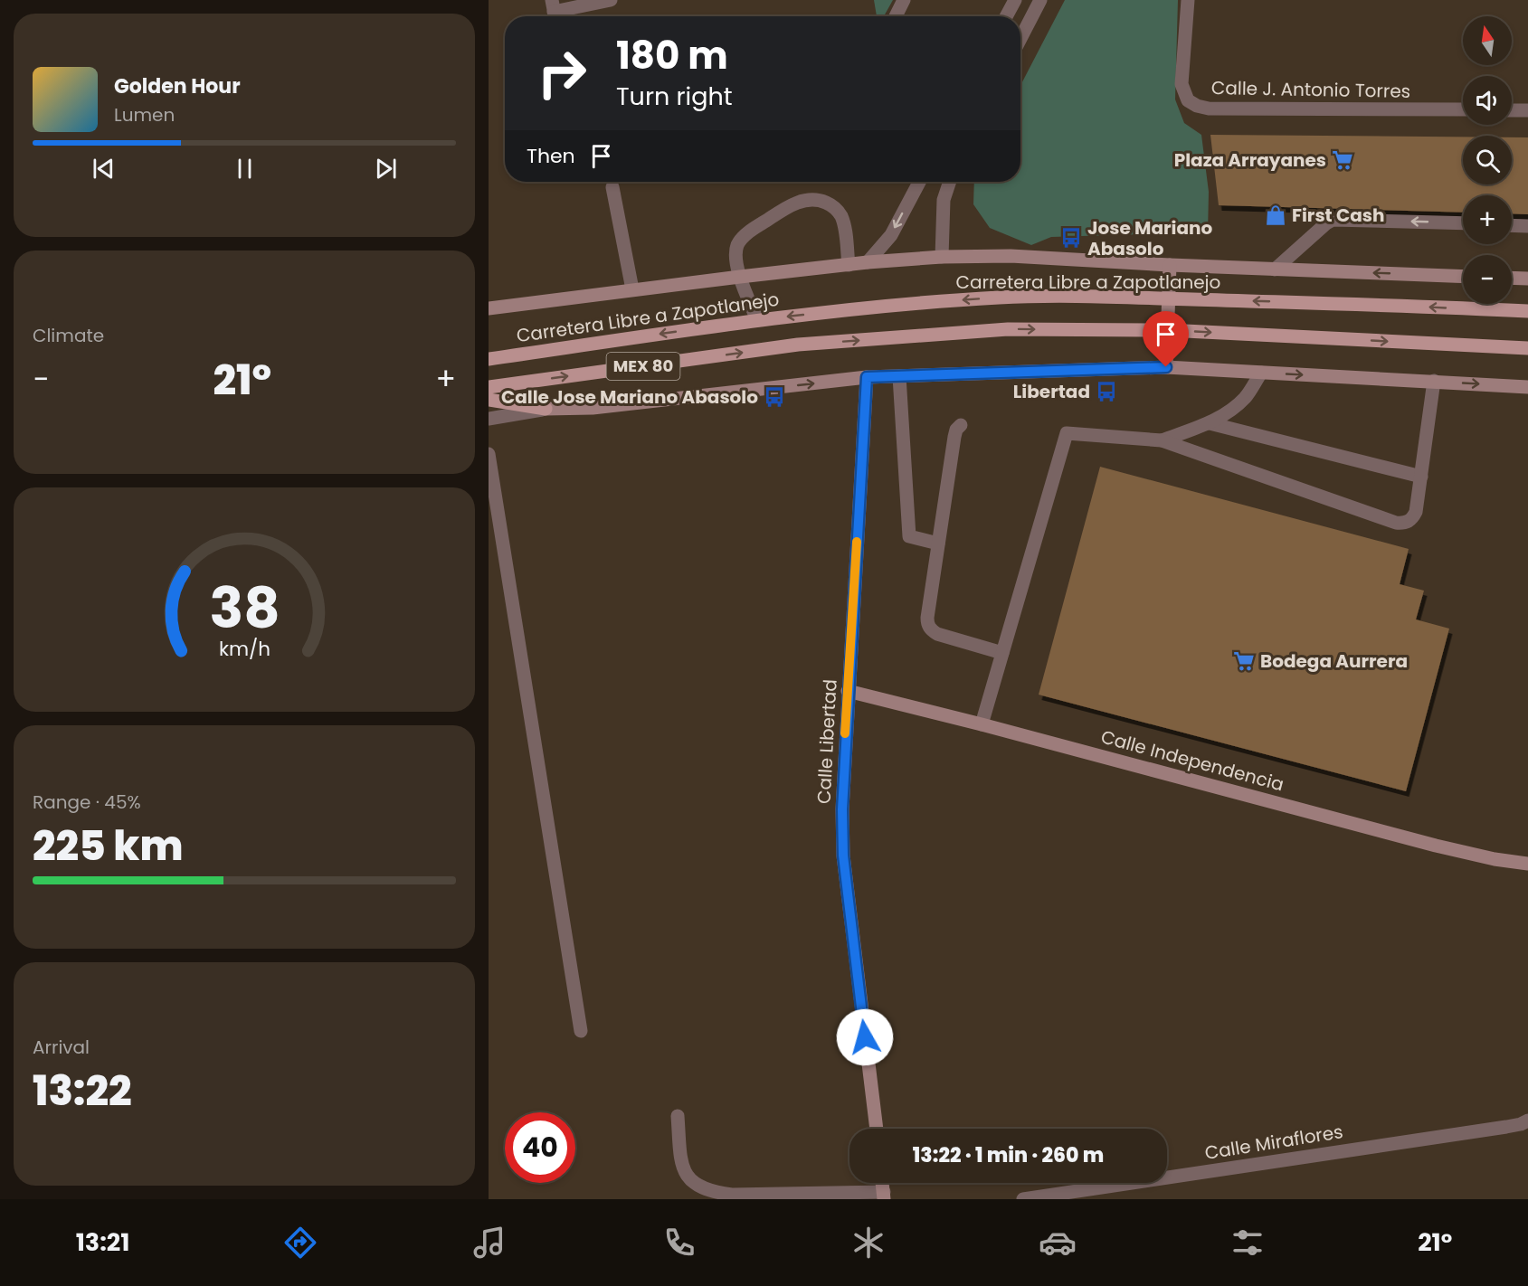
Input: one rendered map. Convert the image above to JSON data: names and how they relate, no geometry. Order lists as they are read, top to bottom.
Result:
{
  "streets": {
    "main road": ["Carretera Libre a Zapotlanejo", "MEX 80"],
    "street": [
      "Calle J. Antonio Torres",
      "Calle Libertad",
      "Calle Independencia",
      "Calle Miraflores"
    ]
  },
  "crossings": [
    ["Calle Libertad", "Calle Independencia"]
  ],
  "places": {
    "supermarket": ["Plaza Arrayanes", "Bodega Aurrera"],
    "shop": ["First Cash"],
    "bus stop": ["Jose Mariano Abasolo", "Libertad", "Calle Jose Mariano Abasolo"]
  },
  "north": "top",
  "page": {
    "map_buttons": ["+", "−"],
    "turn": ["180 m", "Turn right"],
    "song": ["Golden Hour", "Lumen"],
    "then": "Then",
    "tile": [
      "Climate",
      ["Range · 45%", "225 km"],
      ["Arrival", "13:22"]
    ],
    "heat": ["−", "21°", "+"],
    "limit": "40",
    "trip": "13:22 · 1 min · 260 m",
    "tabs": ["13:21", "21°"],
    "gauge": ["38", "km/h"]
  }
}
